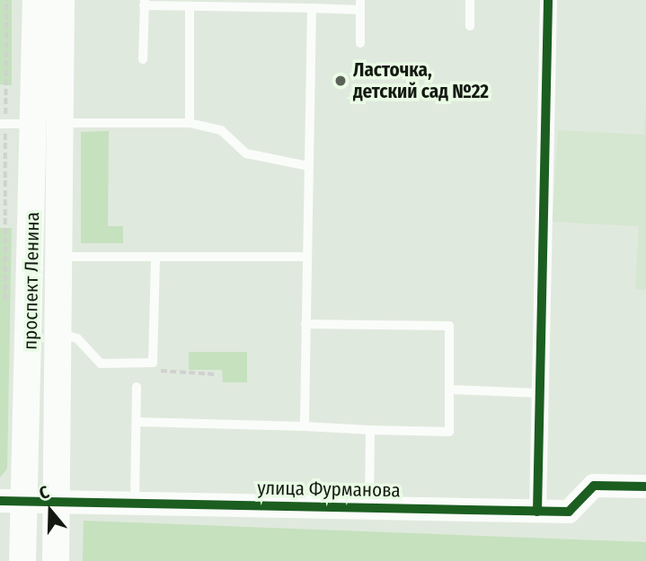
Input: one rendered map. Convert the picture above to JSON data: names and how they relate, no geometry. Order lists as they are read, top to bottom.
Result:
{
  "streets": {
    "main road": ["проспект Ленина"],
    "street": ["улица Фурманова"]
  },
  "crossings": [
    ["проспект Ленина", "улица Фурманова"]
  ],
  "places": ["Ласточка, детский сад №22"],
  "north": "top"
}
